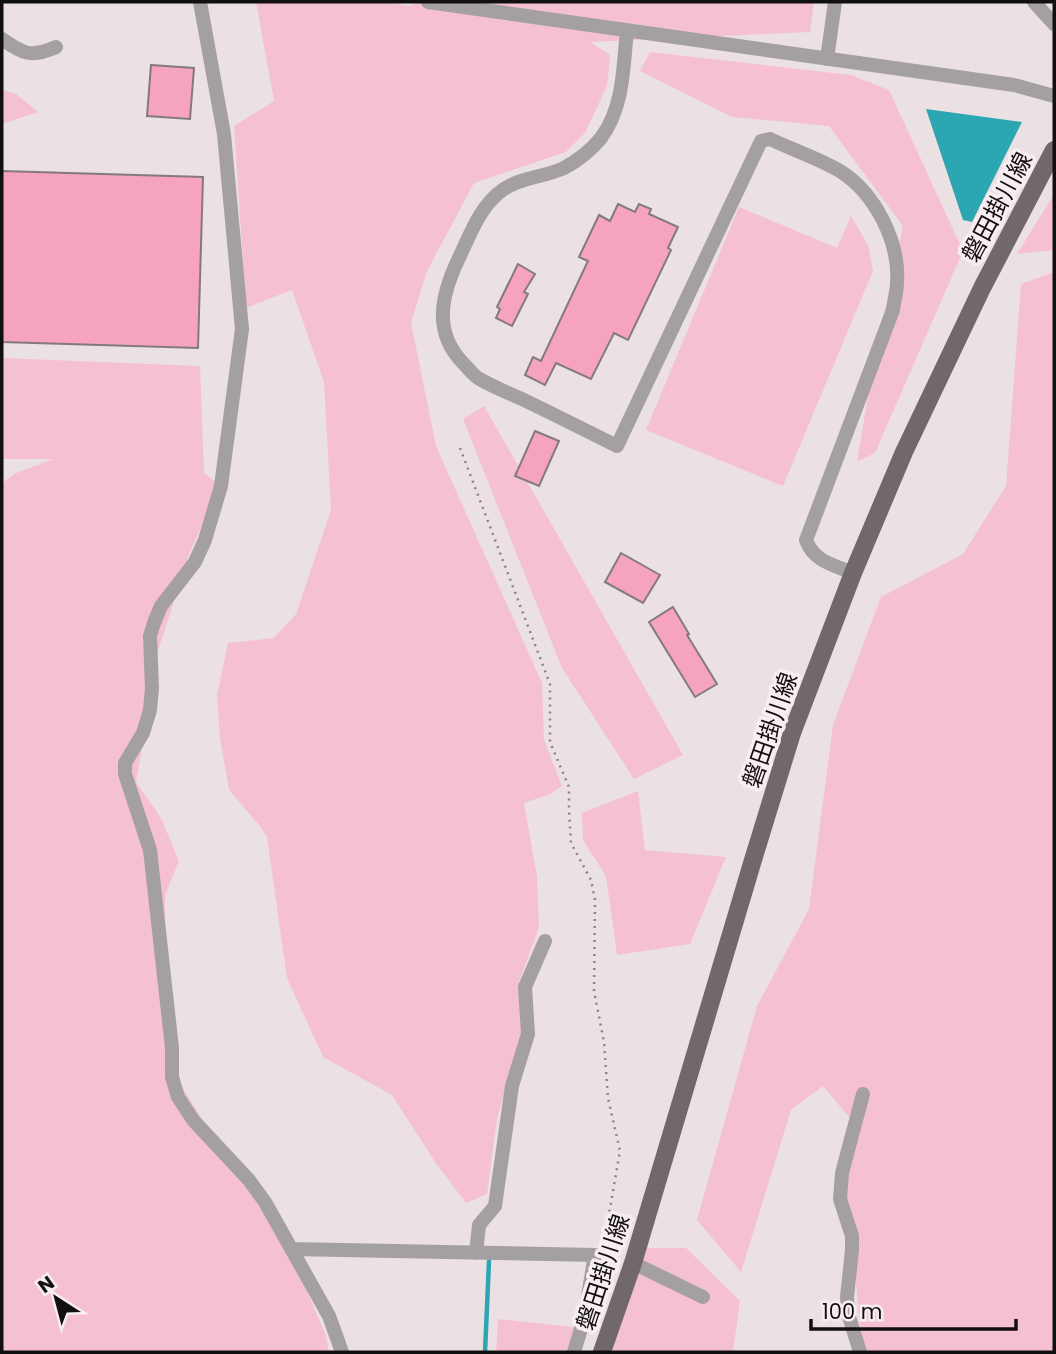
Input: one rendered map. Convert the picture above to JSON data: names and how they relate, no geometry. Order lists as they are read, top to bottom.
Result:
{
  "streets": {
    "main road": ["磐田掛川線"]
  },
  "scale_bar": "100 m",
  "north": "top left"
}
